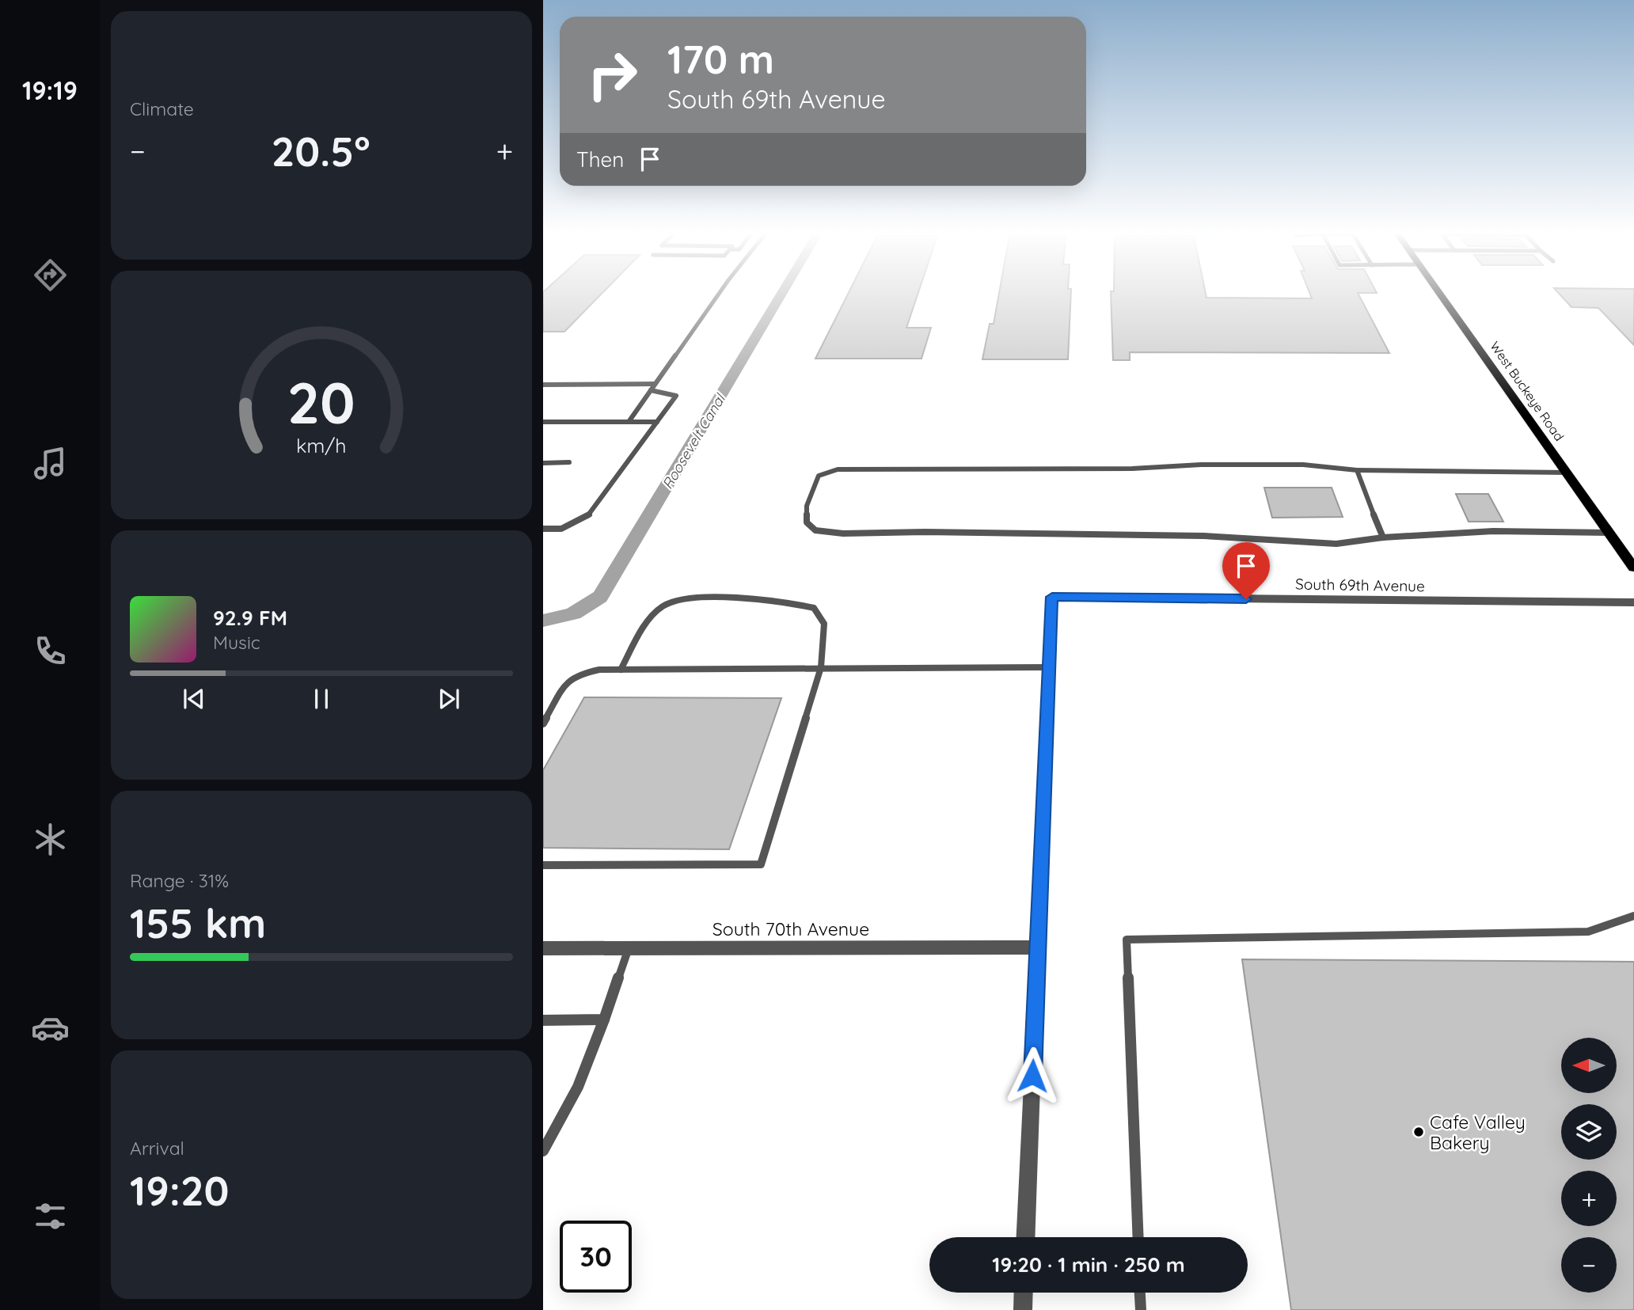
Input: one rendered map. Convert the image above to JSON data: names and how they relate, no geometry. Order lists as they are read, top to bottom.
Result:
{
  "streets": {
    "main road": ["West Buckeye Road"],
    "street": ["South 69th Avenue", "South 70th Avenue"]
  },
  "water": ["Roosevelt Canal"],
  "places": ["Cafe Valley Bakery"],
  "north": "left",
  "page": {
    "tabs": "19:19",
    "tile": [
      "Climate",
      ["Range · 31%", "155 km"],
      ["Arrival", "19:20"]
    ],
    "turn": ["170 m", "South 69th Avenue"],
    "heat": ["−", "20.5°", "+"],
    "then": "Then",
    "song": ["92.9 FM", "Music"],
    "map_buttons": ["+", "−"],
    "limit": "30",
    "trip": "19:20 · 1 min · 250 m",
    "gauge": ["20", "km/h"]
  }
}
